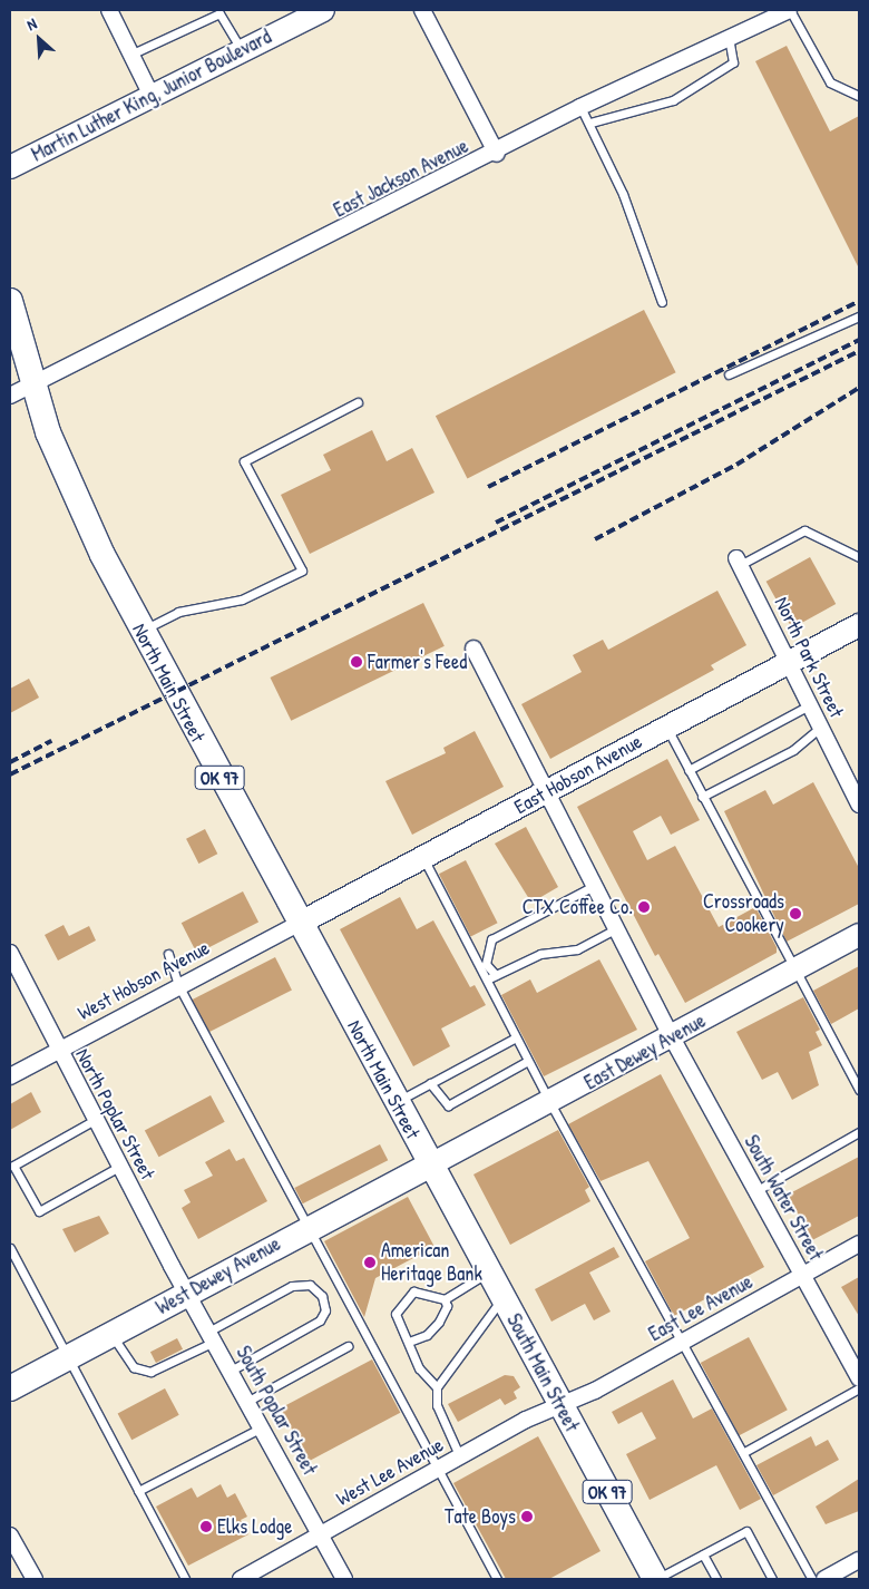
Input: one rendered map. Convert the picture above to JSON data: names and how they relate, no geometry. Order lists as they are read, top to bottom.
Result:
{
  "streets": {
    "main road": [
      "North Main Street",
      "OK 97",
      "West Dewey Avenue",
      "South Main Street"
    ],
    "street": [
      "Martin Luther King, Junior Boulevard",
      "East Jackson Avenue",
      "North Park Street",
      "East Hobson Avenue",
      "West Hobson Avenue",
      "East Dewey Avenue",
      "North Poplar Street",
      "South Water Street",
      "East Lee Avenue",
      "South Poplar Street",
      "West Lee Avenue"
    ]
  },
  "crossings": [
    ["East Jackson Avenue", "North Main Street"],
    ["North Park Street", "East Hobson Avenue"],
    ["North Main Street", "East Hobson Avenue"],
    ["North Main Street", "West Hobson Avenue"],
    ["North Main Street", "East Dewey Avenue"],
    ["North Main Street", "West Dewey Avenue"],
    ["North Main Street", "South Main Street"],
    ["East Hobson Avenue", "West Hobson Avenue"],
    ["East Hobson Avenue", "South Water Street"],
    ["West Hobson Avenue", "North Poplar Street"],
    ["East Dewey Avenue", "South Water Street"],
    ["East Dewey Avenue", "West Dewey Avenue"],
    ["East Dewey Avenue", "South Main Street"],
    ["North Poplar Street", "West Dewey Avenue"],
    ["North Poplar Street", "South Poplar Street"],
    ["South Water Street", "East Lee Avenue"],
    ["West Dewey Avenue", "South Main Street"],
    ["West Dewey Avenue", "South Poplar Street"],
    ["East Lee Avenue", "South Main Street"],
    ["East Lee Avenue", "West Lee Avenue"],
    ["South Main Street", "West Lee Avenue"],
    ["South Poplar Street", "West Lee Avenue"]
  ],
  "places": [
    "Farmer's Feed",
    "CTX Coffee Co.",
    "Crossroads Cookery",
    "American Heritage Bank",
    "Tate Boys",
    "Elks Lodge"
  ],
  "north": "top left"
}
